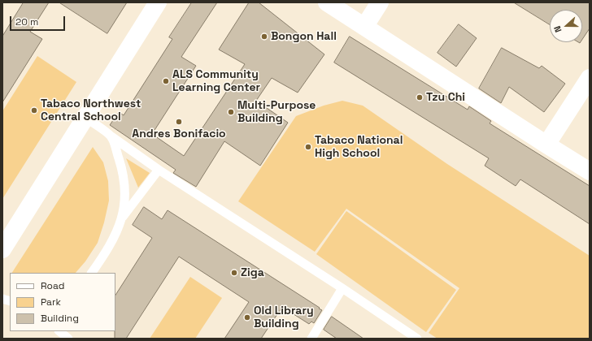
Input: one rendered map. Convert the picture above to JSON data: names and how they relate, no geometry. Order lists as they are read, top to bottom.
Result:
{
  "places": [
    "Bongon Hall",
    "ALS Community Learning Center",
    "Tzu Chi",
    "Tabaco Northwest Central School",
    "Multi-Purpose Building",
    "Andres Bonifacio",
    "Tabaco National High School",
    "Ziga",
    "Old Library Building"
  ],
  "legend": ["Road", "Park", "Building"],
  "scale_bar": "20 m",
  "north": "left"
}
